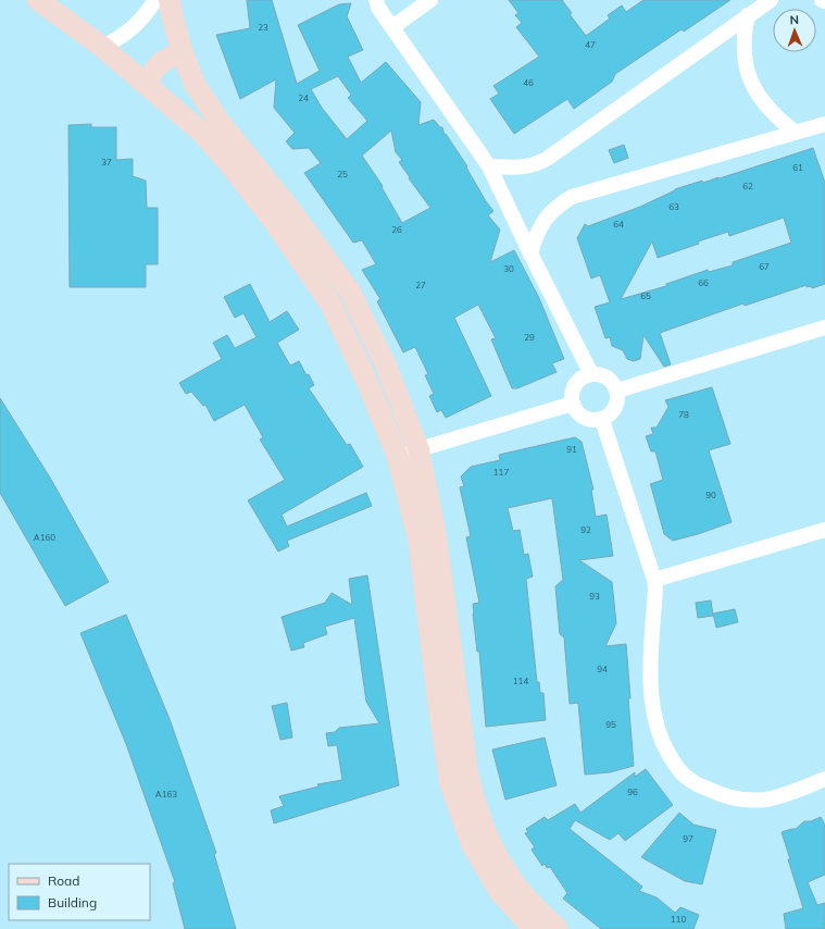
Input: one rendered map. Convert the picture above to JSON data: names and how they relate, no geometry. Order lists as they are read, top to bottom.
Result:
{
  "house_numbers": [
    "23",
    "47",
    "46",
    "24",
    "37",
    "61",
    "25",
    "62",
    "63",
    "64",
    "26",
    "67",
    "30",
    "66",
    "27",
    "65",
    "29",
    "78",
    "91",
    "117",
    "90",
    "92",
    "A160",
    "93",
    "94",
    "114",
    "95",
    "96",
    "A163",
    "97",
    "110"
  ],
  "legend": ["Road", "Building"],
  "north": "top"
}
